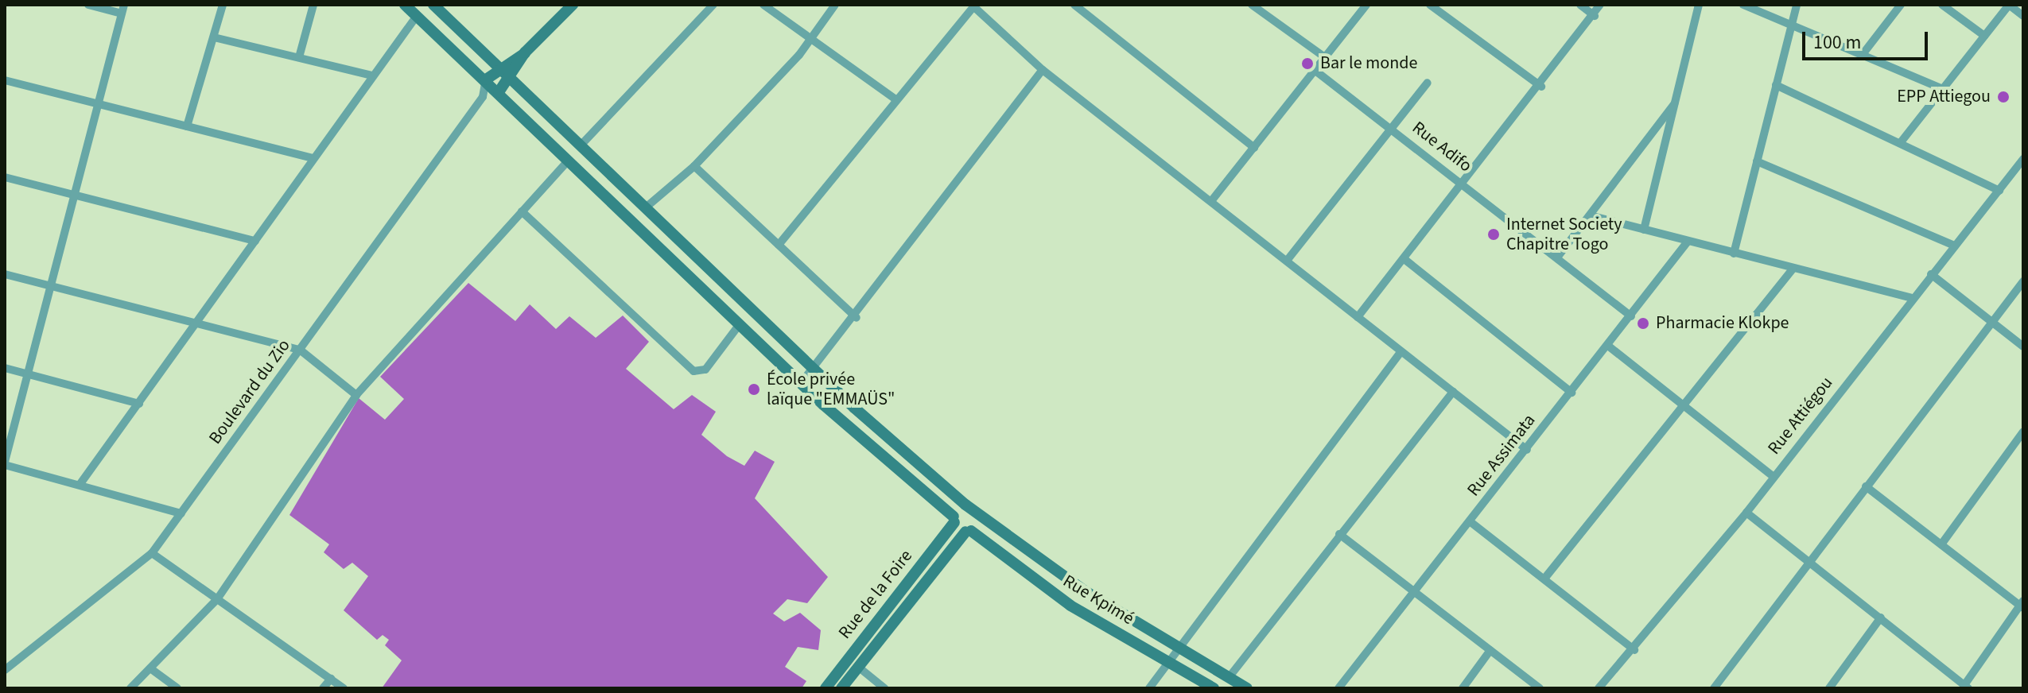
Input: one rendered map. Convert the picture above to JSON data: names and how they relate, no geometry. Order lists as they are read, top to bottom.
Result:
{
  "streets": {
    "main road": ["Rue de la Foire", "Rue Kpimé"],
    "street": [
      "Rue Adifo",
      "Boulevard du Zio",
      "Rue Attiégou",
      "Rue Assimata"
    ]
  },
  "crossings": [
    ["Rue Adifo", "Rue Assimata"],
    ["Boulevard du Zio", "Rue Kpimé"],
    ["Rue de la Foire", "Rue Kpimé"]
  ],
  "places": [
    "Bar le monde",
    "EPP Attiegou",
    "Internet Society Chapitre Togo",
    "Pharmacie Klokpe",
    "École privée laïque \"EMMAÜS\""
  ],
  "scale_bar": "100 m"
}
